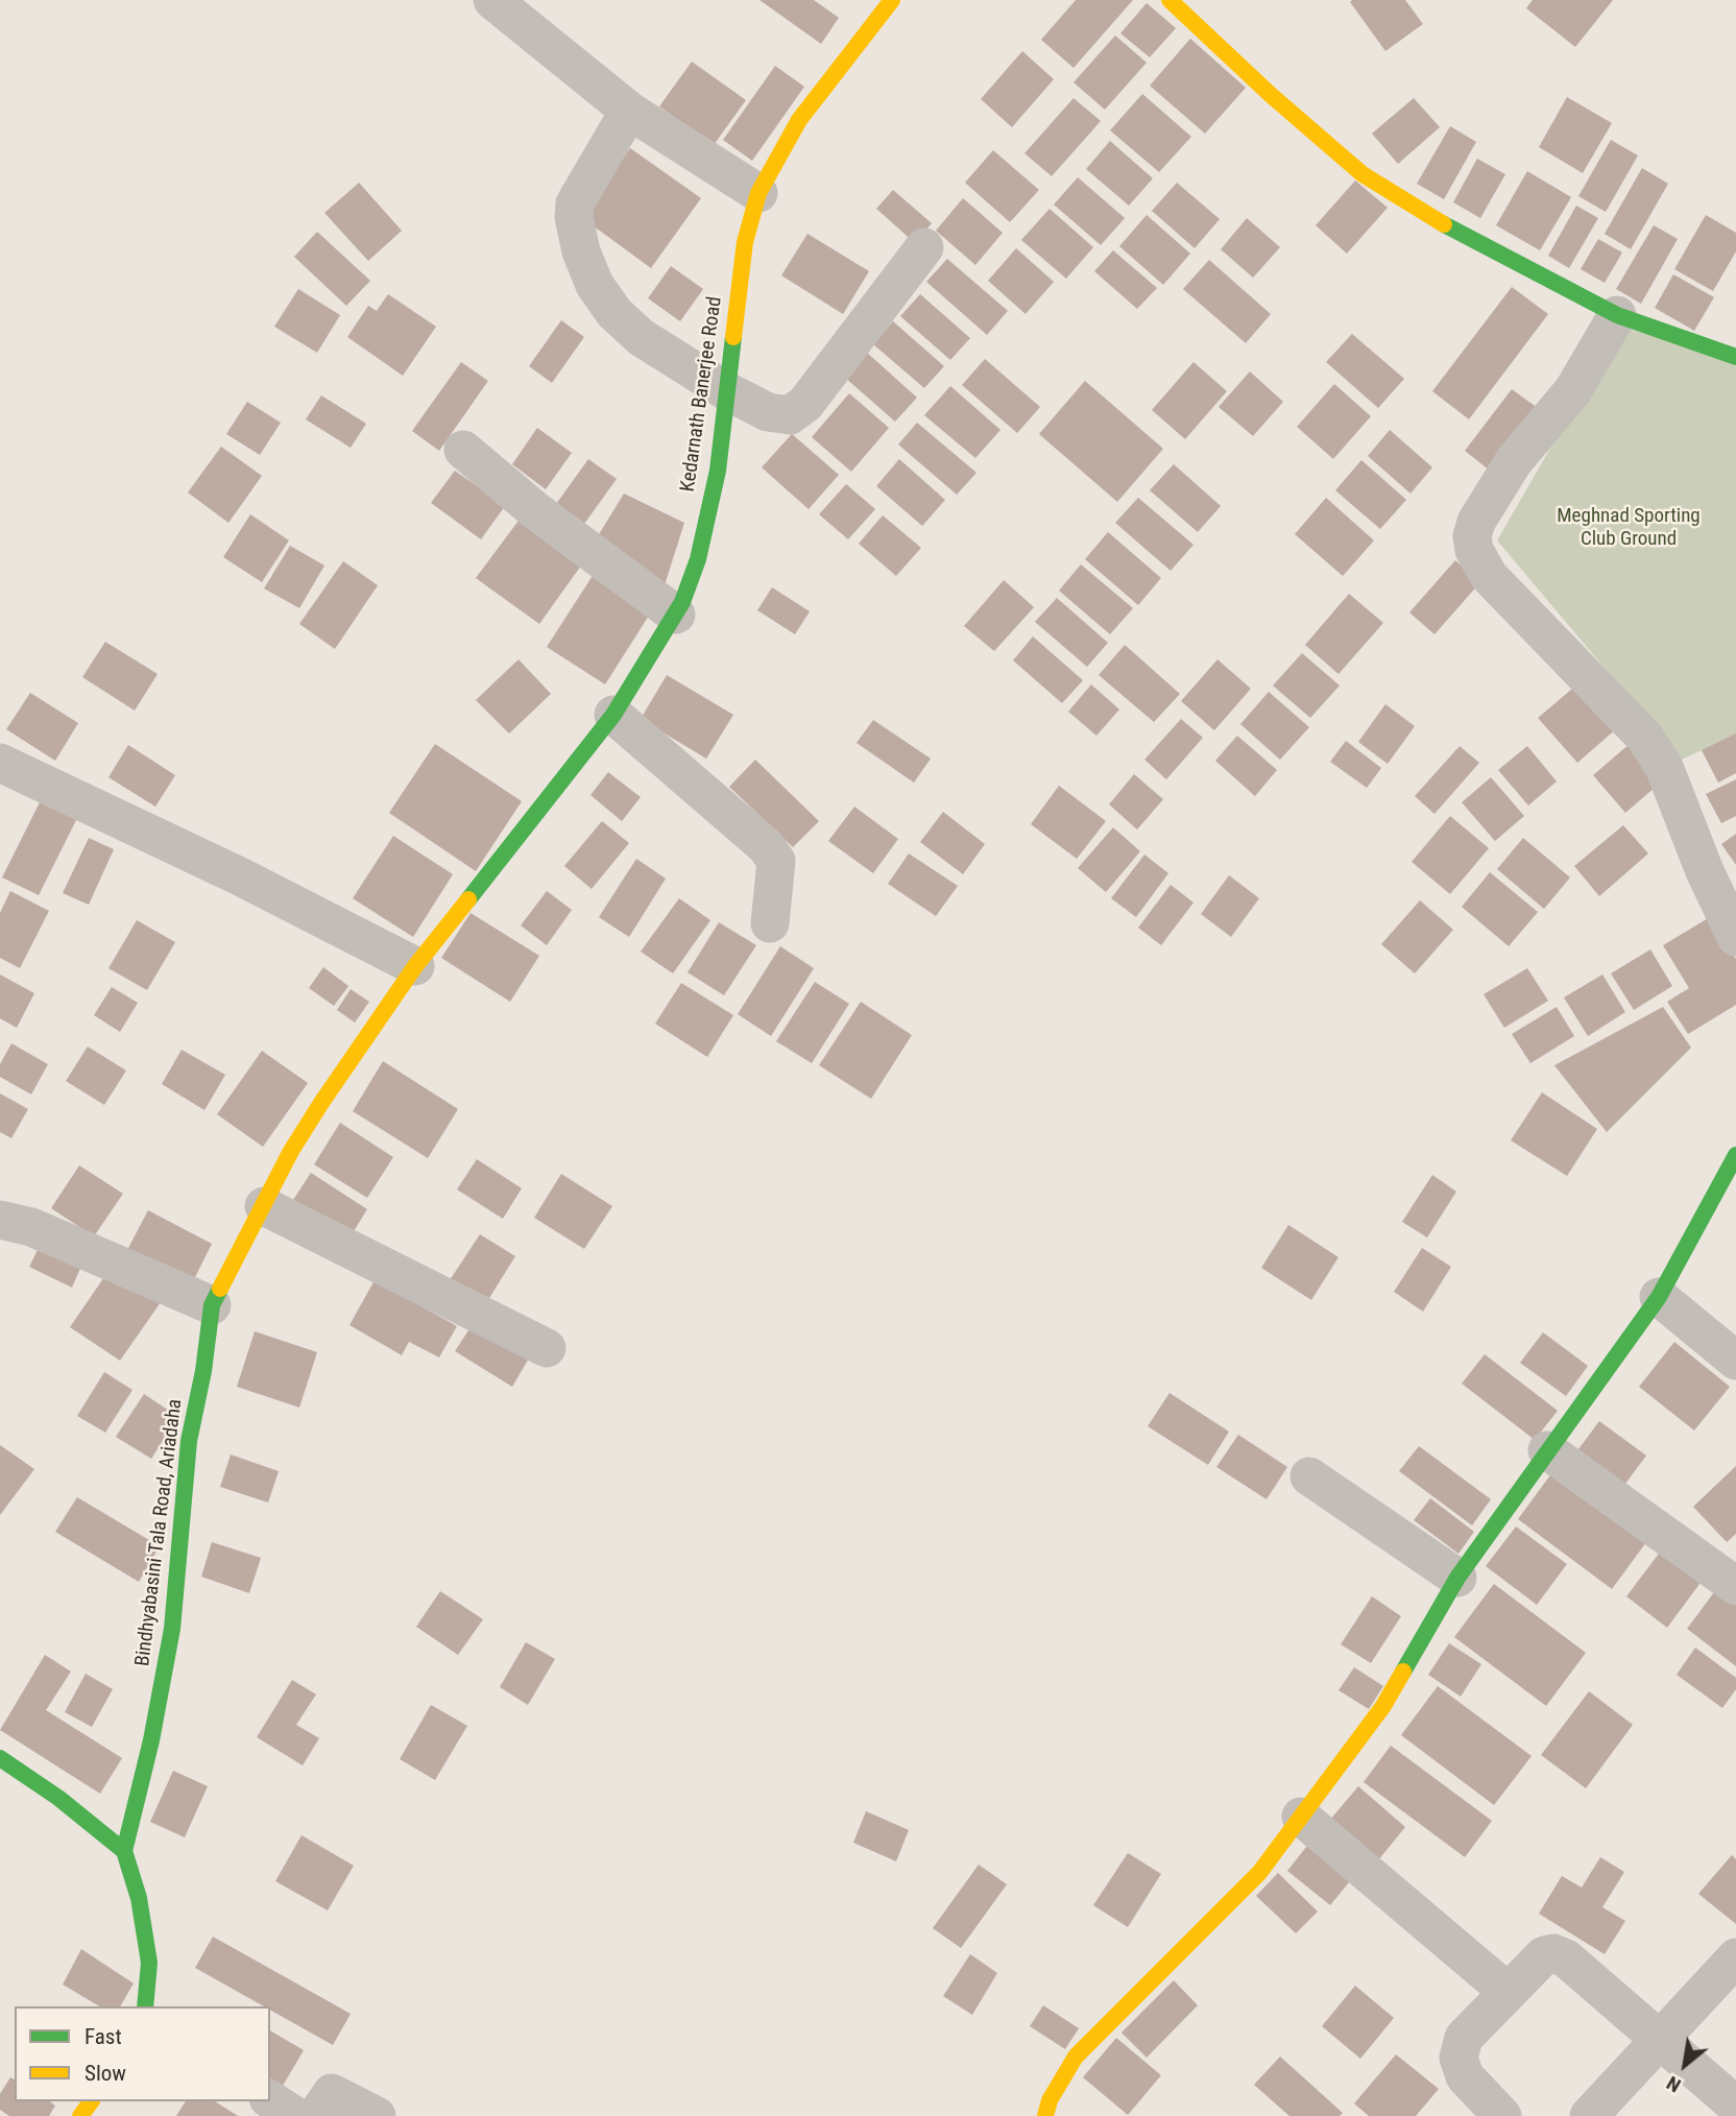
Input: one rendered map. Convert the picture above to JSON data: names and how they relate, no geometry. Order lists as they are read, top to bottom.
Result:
{
  "streets": {
    "street": ["Kedarnath Banerjee Road", "Bindhyabasini Tala Road, Ariadaha"]
  },
  "crossings": [
    ["Kedarnath Banerjee Road", "Bindhyabasini Tala Road, Ariadaha"]
  ],
  "parks": ["Meghnad Sporting Club Ground"],
  "legend": ["Fast", "Slow"],
  "north": "bottom left"
}
